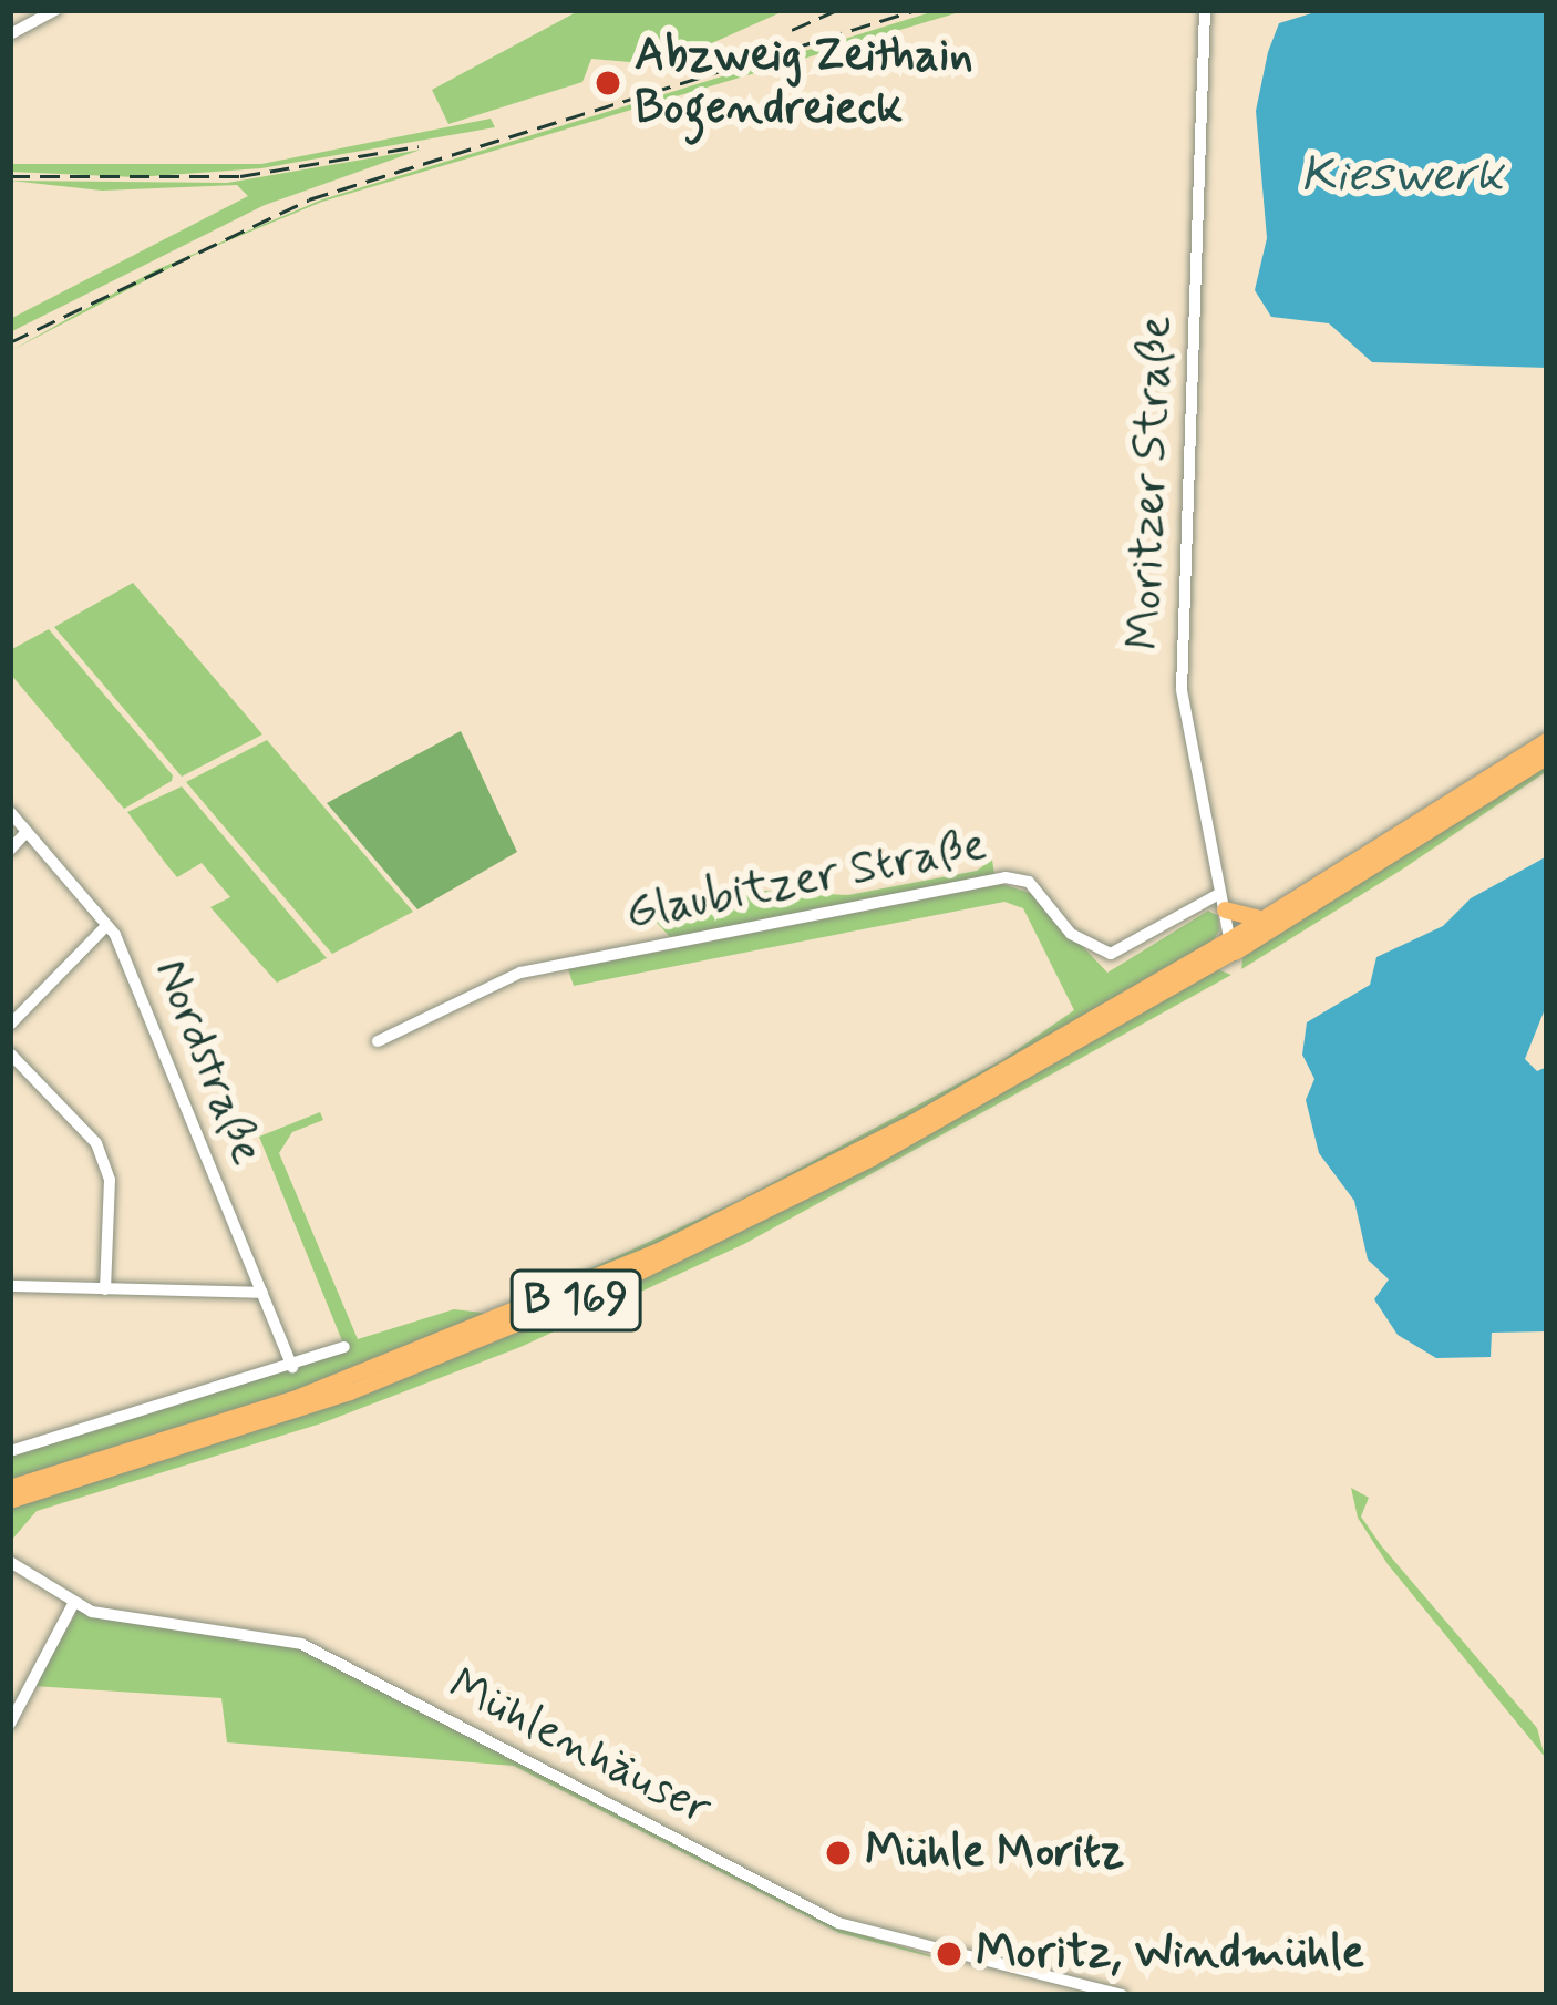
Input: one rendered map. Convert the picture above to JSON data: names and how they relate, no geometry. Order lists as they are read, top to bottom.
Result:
{
  "streets": {
    "highway": ["B 169"],
    "street": [
      "Moritzer Straße",
      "Glaubitzer Straße",
      "Nordstraße",
      "Mühlenhäuser"
    ]
  },
  "crossings": [
    ["Moritzer Straße", "Glaubitzer Straße"],
    ["Moritzer Straße", "B 169"]
  ],
  "water": ["Kieswerk"],
  "places": ["Abzweig Zeithain Bogendreieck", "Mühle Moritz", "Moritz, Windmühle"]
}
